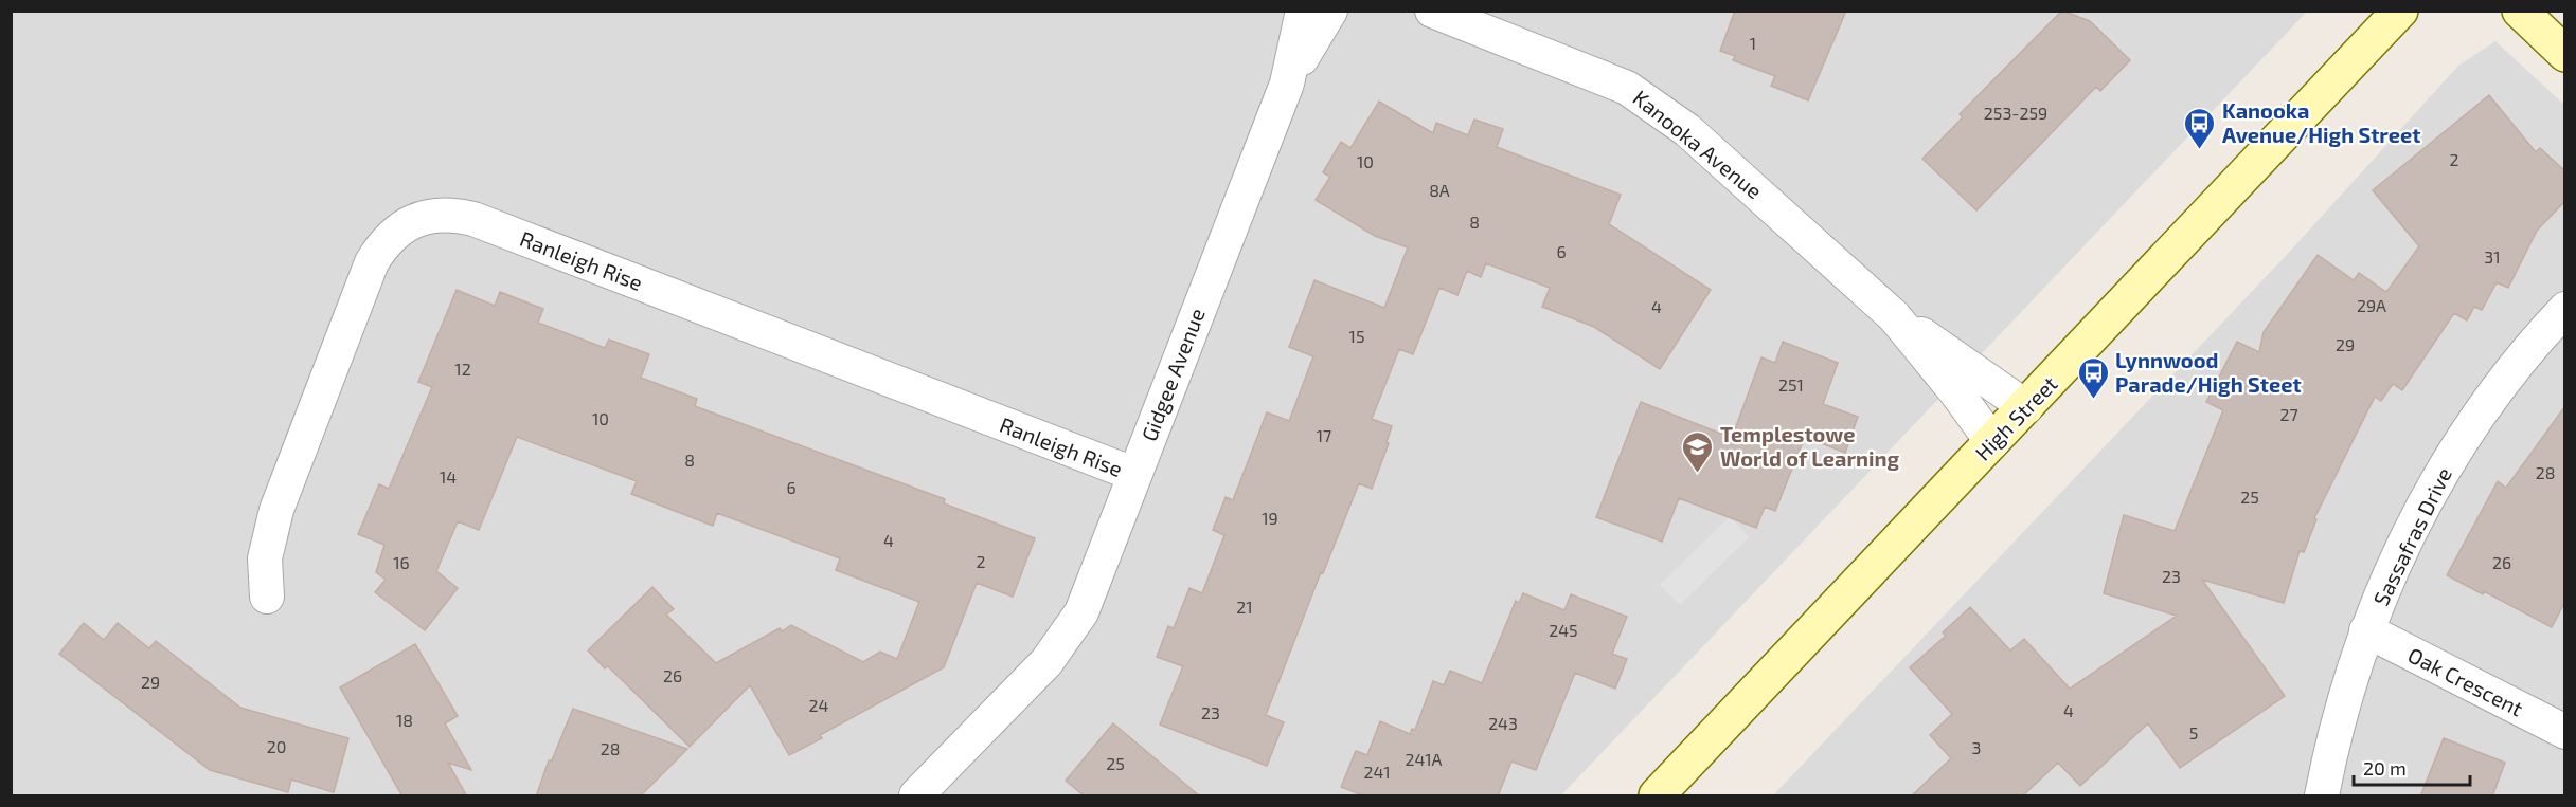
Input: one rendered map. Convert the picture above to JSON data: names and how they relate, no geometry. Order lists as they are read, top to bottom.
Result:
{
  "streets": {
    "main road": ["High Street"],
    "street": [
      "Kanooka Avenue",
      "Ranleigh Rise",
      "Gidgee Avenue",
      "Sassafras Drive",
      "Oak Crescent"
    ]
  },
  "crossings": [
    ["Kanooka Avenue", "High Street"],
    ["Ranleigh Rise", "Gidgee Avenue"],
    ["Sassafras Drive", "Oak Crescent"]
  ],
  "places": {
    "bus stop": ["Kanooka Avenue/High Street", "Lynnwood Parade/High Steet"],
    "school or university": ["Templestowe World of Learning"]
  },
  "house_numbers": [
    "1",
    "253-259",
    "2",
    "10",
    "8A",
    "8",
    "6",
    "31",
    "29A",
    "4",
    "15",
    "29",
    "12",
    "251",
    "27",
    "10",
    "17",
    "8",
    "28",
    "14",
    "6",
    "25",
    "19",
    "4",
    "2",
    "16",
    "26",
    "23",
    "21",
    "245",
    "26",
    "29",
    "24",
    "4",
    "23",
    "18",
    "243",
    "5",
    "20",
    "3",
    "28",
    "241A",
    "25",
    "241"
  ],
  "scale_bar": "20 m"
}
